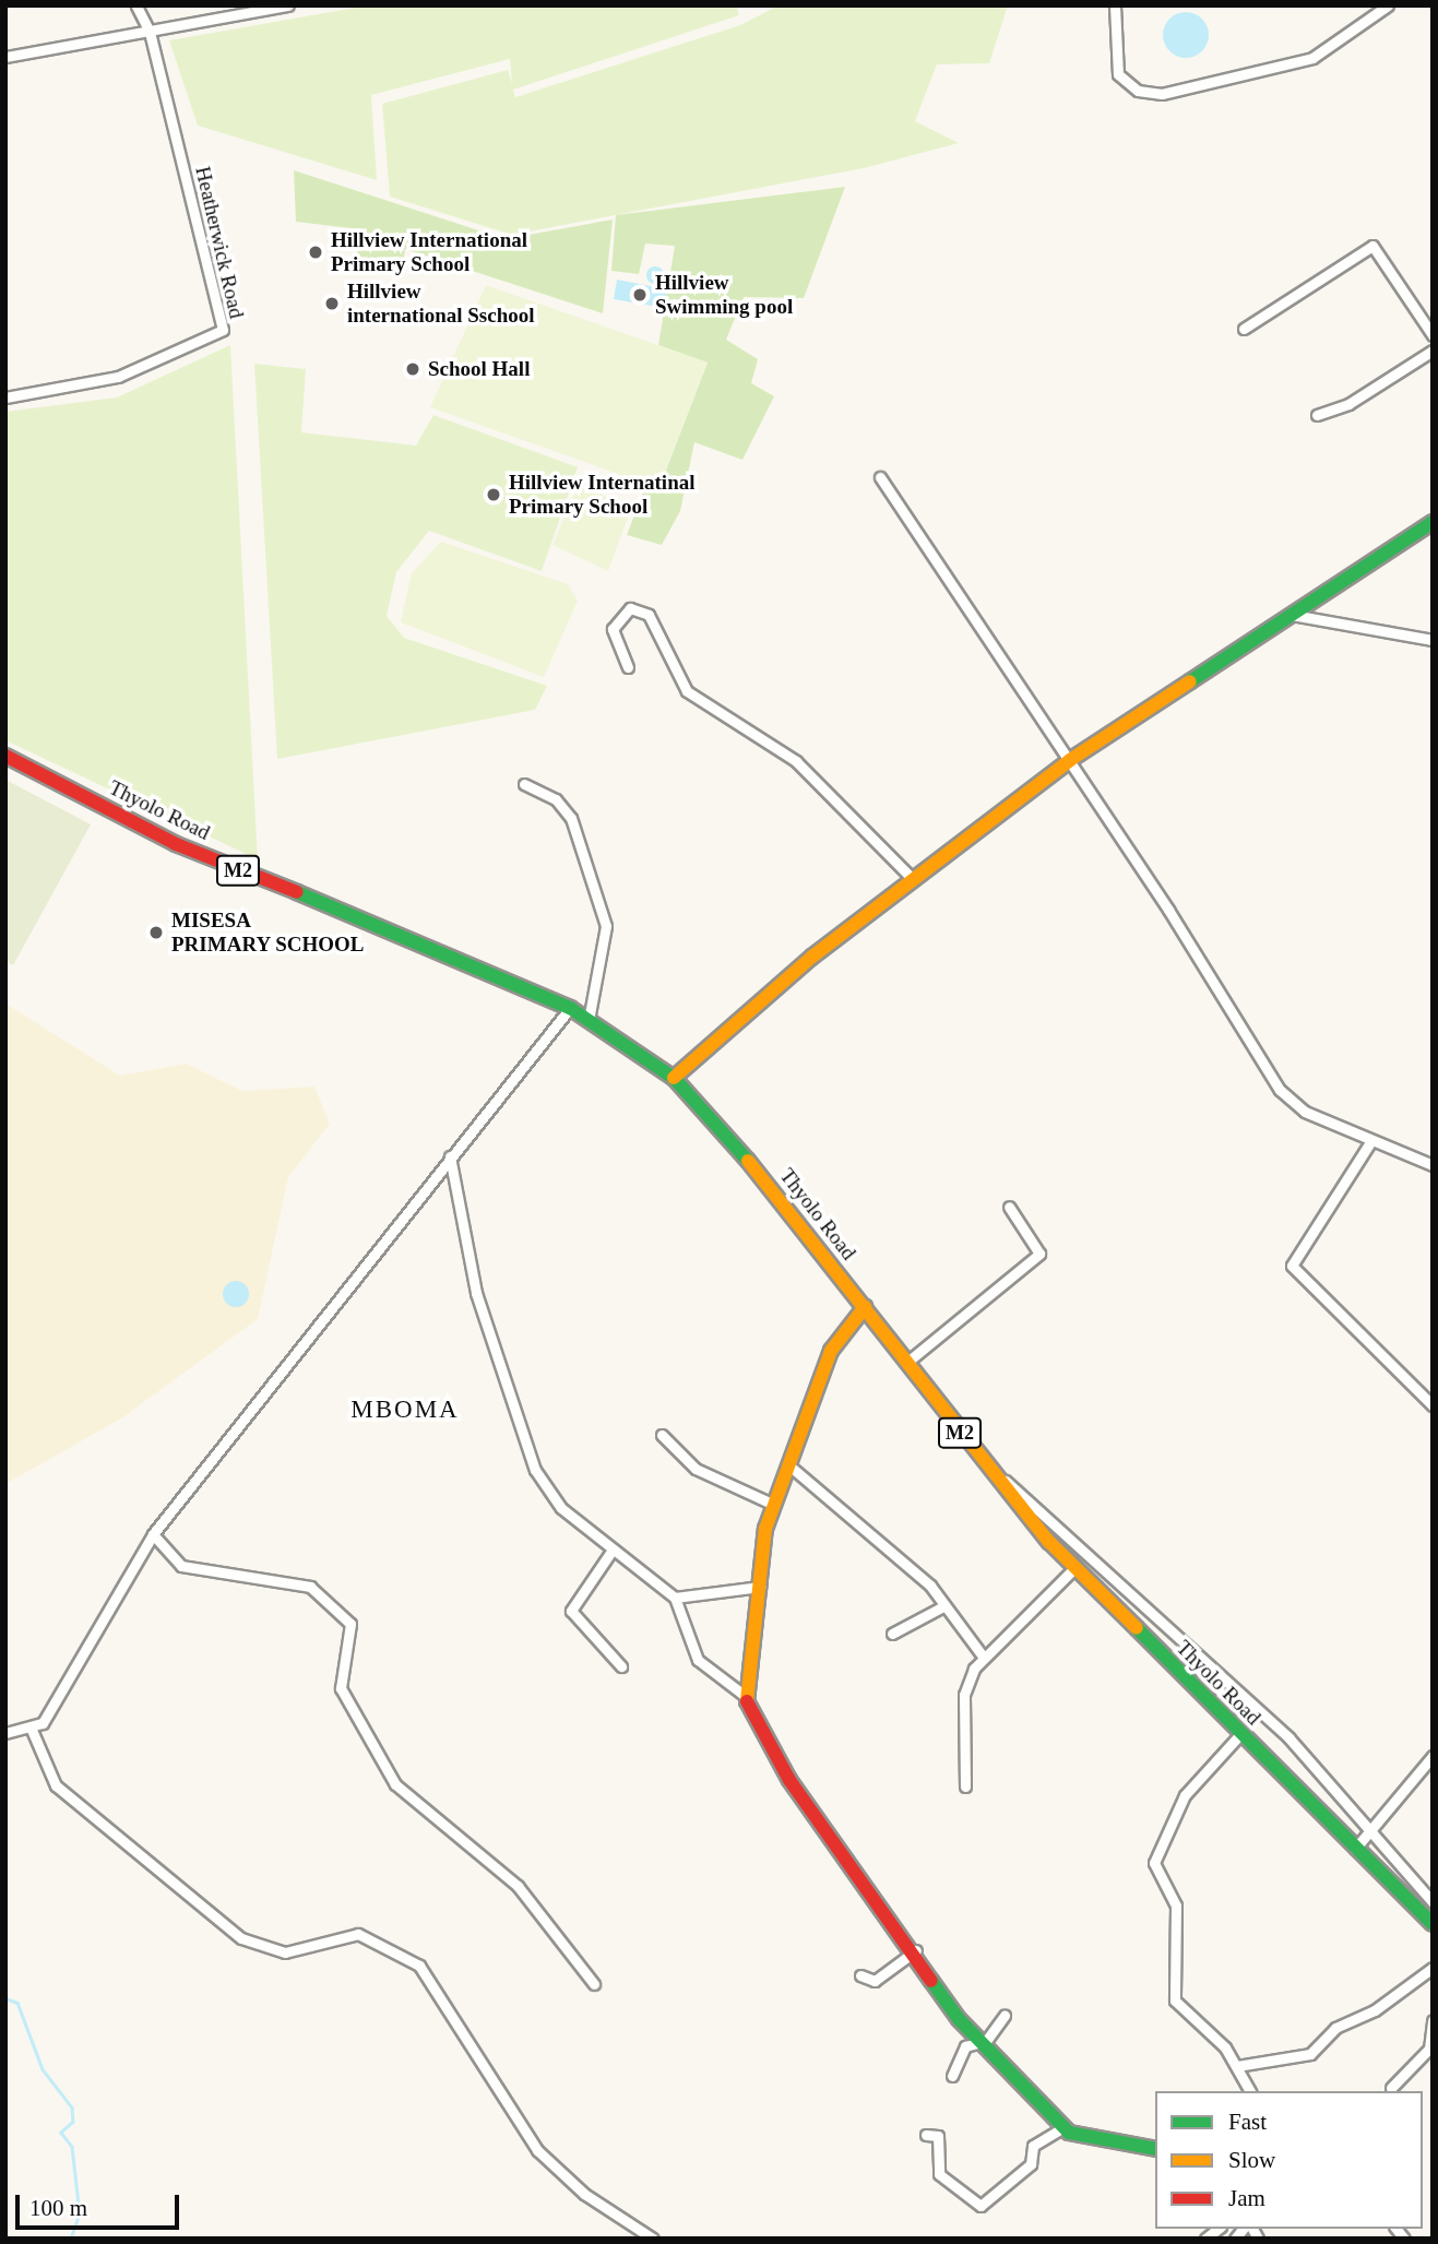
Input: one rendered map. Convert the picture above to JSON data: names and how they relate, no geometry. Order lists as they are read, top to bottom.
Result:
{
  "streets": {
    "main road": ["Thyolo Road", "M2"],
    "street": ["Heatherwick Road"]
  },
  "districts": ["MBOMA"],
  "places": [
    "Hillview International Primary School",
    "Hillview Swimming pool",
    "Hillview international Sschool",
    "School Hall",
    "Hillview Internatinal Primary School",
    "MISESA PRIMARY SCHOOL"
  ],
  "legend": ["Fast", "Slow", "Jam"],
  "scale_bar": "100 m"
}
